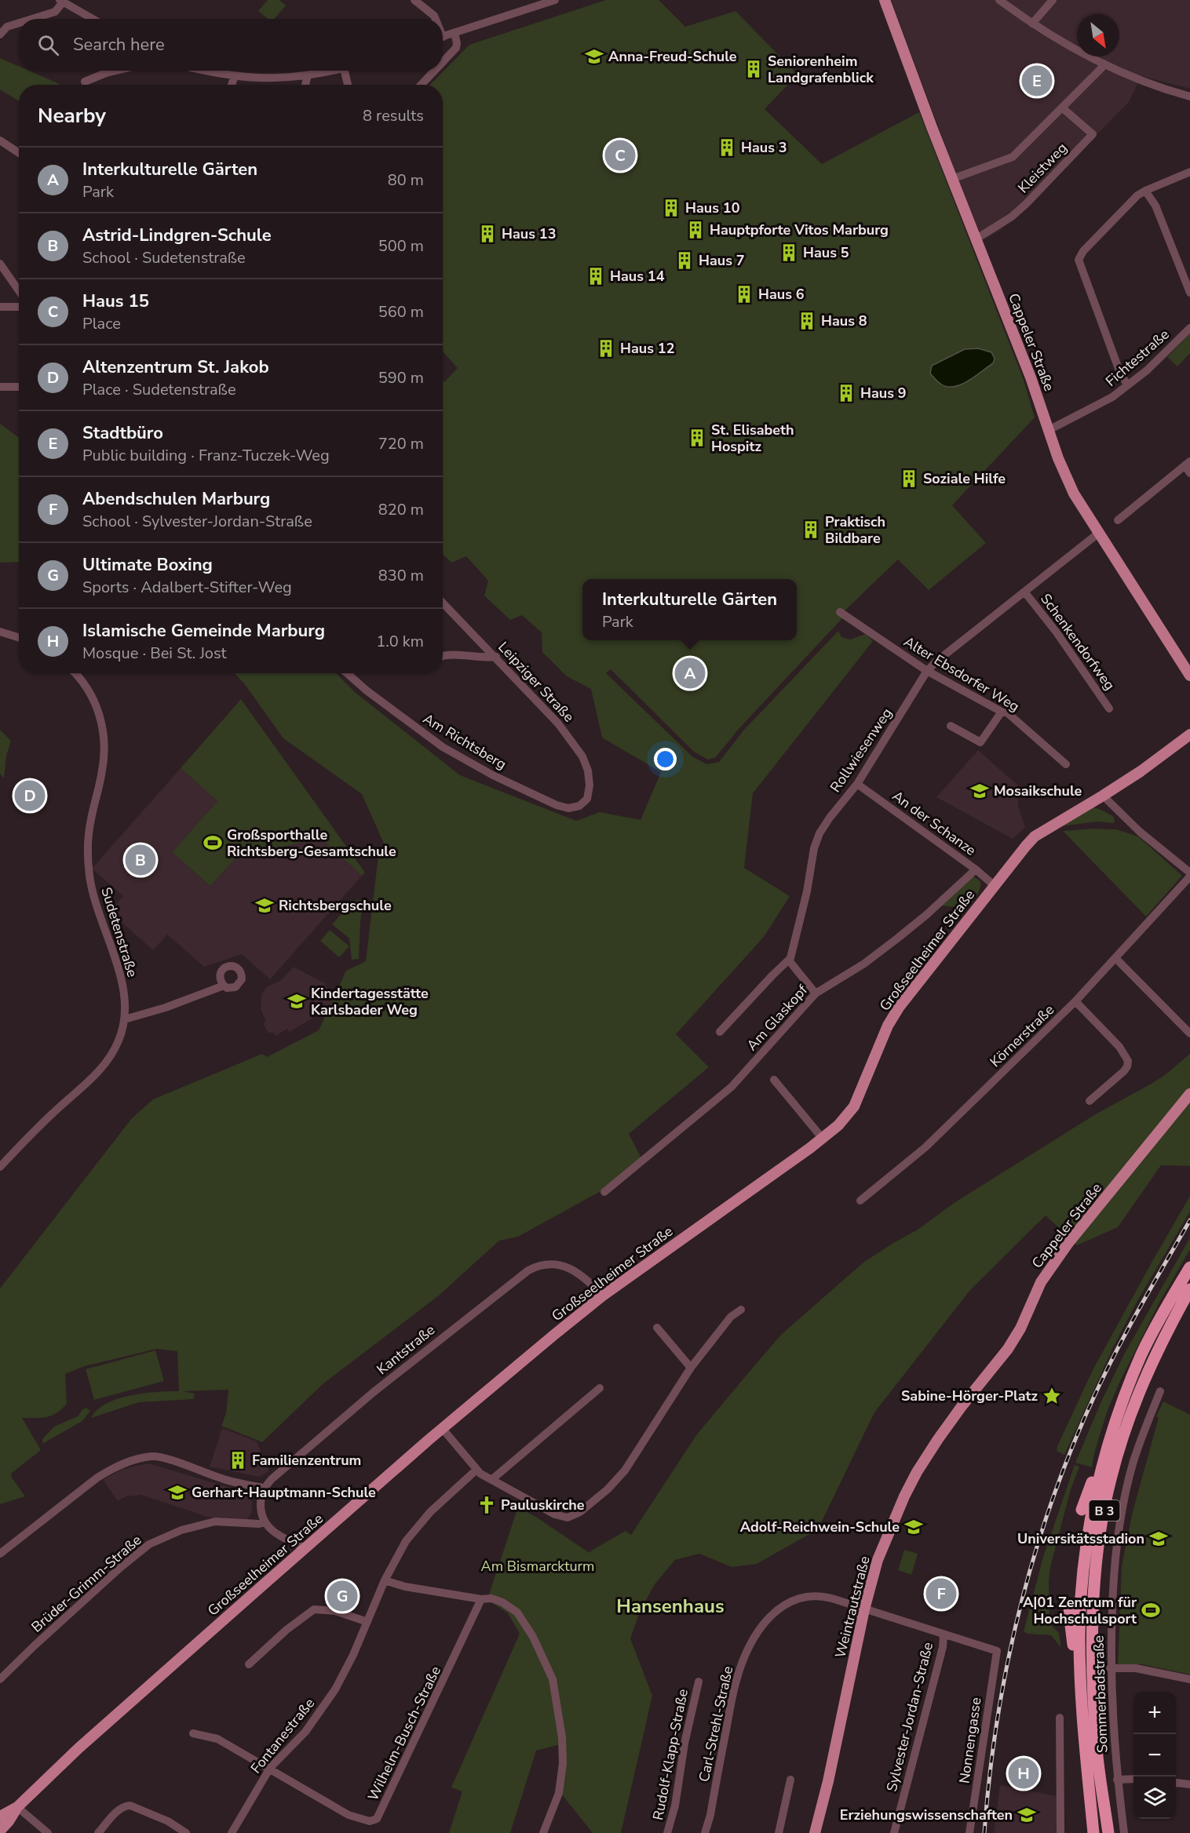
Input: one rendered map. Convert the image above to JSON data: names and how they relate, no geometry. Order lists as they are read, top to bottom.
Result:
{
  "streets": {
    "highway": ["B 3"],
    "main road": ["Cappeler Straße", "Großseelheimer Straße", "Weintrautstraße"],
    "street": [
      "Kleistweg",
      "Fichtestraße",
      "Schenkendorfweg",
      "Alter Ebsdorfer Weg",
      "Leipziger Straße",
      "Am Richtsberg",
      "Rollwiesenweg",
      "An der Schanze",
      "Sudetenstraße",
      "Am Glaskopf",
      "Körnerstraße",
      "Kantstraße",
      "Brüder-Grimm-Straße",
      "Sommerbadstraße",
      "Sylvester-Jordan-Straße",
      "Carl-Strehl-Straße",
      "Wilhelm-Busch-Straße",
      "Fontanestraße",
      "Nonnengasse",
      "Rudolf-Klapp-Straße"
    ]
  },
  "crossings": [
    ["Kleistweg", "Cappeler Straße"],
    ["Cappeler Straße", "Fichtestraße"],
    ["Cappeler Straße", "Rollwiesenweg"],
    ["Cappeler Straße", "Weintrautstraße"],
    ["Schenkendorfweg", "Rollwiesenweg"],
    ["Alter Ebsdorfer Weg", "Rollwiesenweg"],
    ["Leipziger Straße", "Am Richtsberg"],
    ["Rollwiesenweg", "An der Schanze"],
    ["An der Schanze", "Großseelheimer Straße"],
    ["An der Schanze", "Am Glaskopf"],
    ["Großseelheimer Straße", "Kantstraße"],
    ["Weintrautstraße", "Sylvester-Jordan-Straße"],
    ["Weintrautstraße", "Carl-Strehl-Straße"],
    ["Sylvester-Jordan-Straße", "Carl-Strehl-Straße"],
    ["Sylvester-Jordan-Straße", "Nonnengasse"],
    ["Wilhelm-Busch-Straße", "Fontanestraße"]
  ],
  "districts": ["Hansenhaus"],
  "parks": ["Am Bismarckturm"],
  "places": {
    "school or university": [
      "Anna-Freud-Schule",
      "Mosaikschule",
      "Richtsbergschule",
      "Kindertagesstätte Karlsbader Weg",
      "Gerhart-Hauptmann-Schule",
      "Adolf-Reichwein-Schule",
      "Universitätsstadion",
      "Erziehungswissenschaften"
    ],
    "building": [
      "Seniorenheim Landgrafenblick",
      "Haus 3",
      "Haus 10",
      "Hauptpforte Vitos Marburg",
      "Haus 13",
      "Haus 5",
      "Haus 7",
      "Haus 14",
      "Haus 6",
      "Haus 8",
      "Haus 12",
      "Haus 9",
      "St. Elisabeth Hospitz",
      "Soziale Hilfe",
      "Praktisch Bildbare",
      "Familienzentrum"
    ],
    "sports": ["Großsporthalle Richtsberg-Gesamtschule", "A|01 Zentrum für Hochschulsport"],
    "place": ["Sabine-Hörger-Platz"],
    "church": ["Pauluskirche"]
  },
  "north": "bottom right",
  "page": {
    "search": "Search here",
    "pins": [
      "E",
      "C",
      "A",
      "D",
      "B",
      "F",
      "G",
      "H"
    ],
    "heading": ["Nearby", "8 results"],
    "list": [
      {
        "mark": "A",
        "name": "Interkulturelle Gärten",
        "note": "Park",
        "value": "80 m"
      },
      {
        "mark": "B",
        "name": "Astrid-Lindgren-Schule",
        "note": "School · Sudetenstraße",
        "value": "500 m"
      },
      {
        "mark": "C",
        "name": "Haus 15",
        "note": "Place",
        "value": "560 m"
      },
      {
        "mark": "D",
        "name": "Altenzentrum St. Jakob",
        "note": "Place · Sudetenstraße",
        "value": "590 m"
      },
      {
        "mark": "E",
        "name": "Stadtbüro",
        "note": "Public building · Franz-Tuczek-Weg",
        "value": "720 m"
      },
      {
        "mark": "F",
        "name": "Abendschulen Marburg",
        "note": "School · Sylvester-Jordan-Straße",
        "value": "820 m"
      },
      {
        "mark": "G",
        "name": "Ultimate Boxing",
        "note": "Sports · Adalbert-Stifter-Weg",
        "value": "830 m"
      },
      {
        "mark": "H",
        "name": "Islamische Gemeinde Marburg",
        "note": "Mosque · Bei St. Jost",
        "value": "1.0 km"
      }
    ],
    "popup": ["Interkulturelle Gärten", "Park"],
    "map_buttons": ["+", "−"]
  }
}
